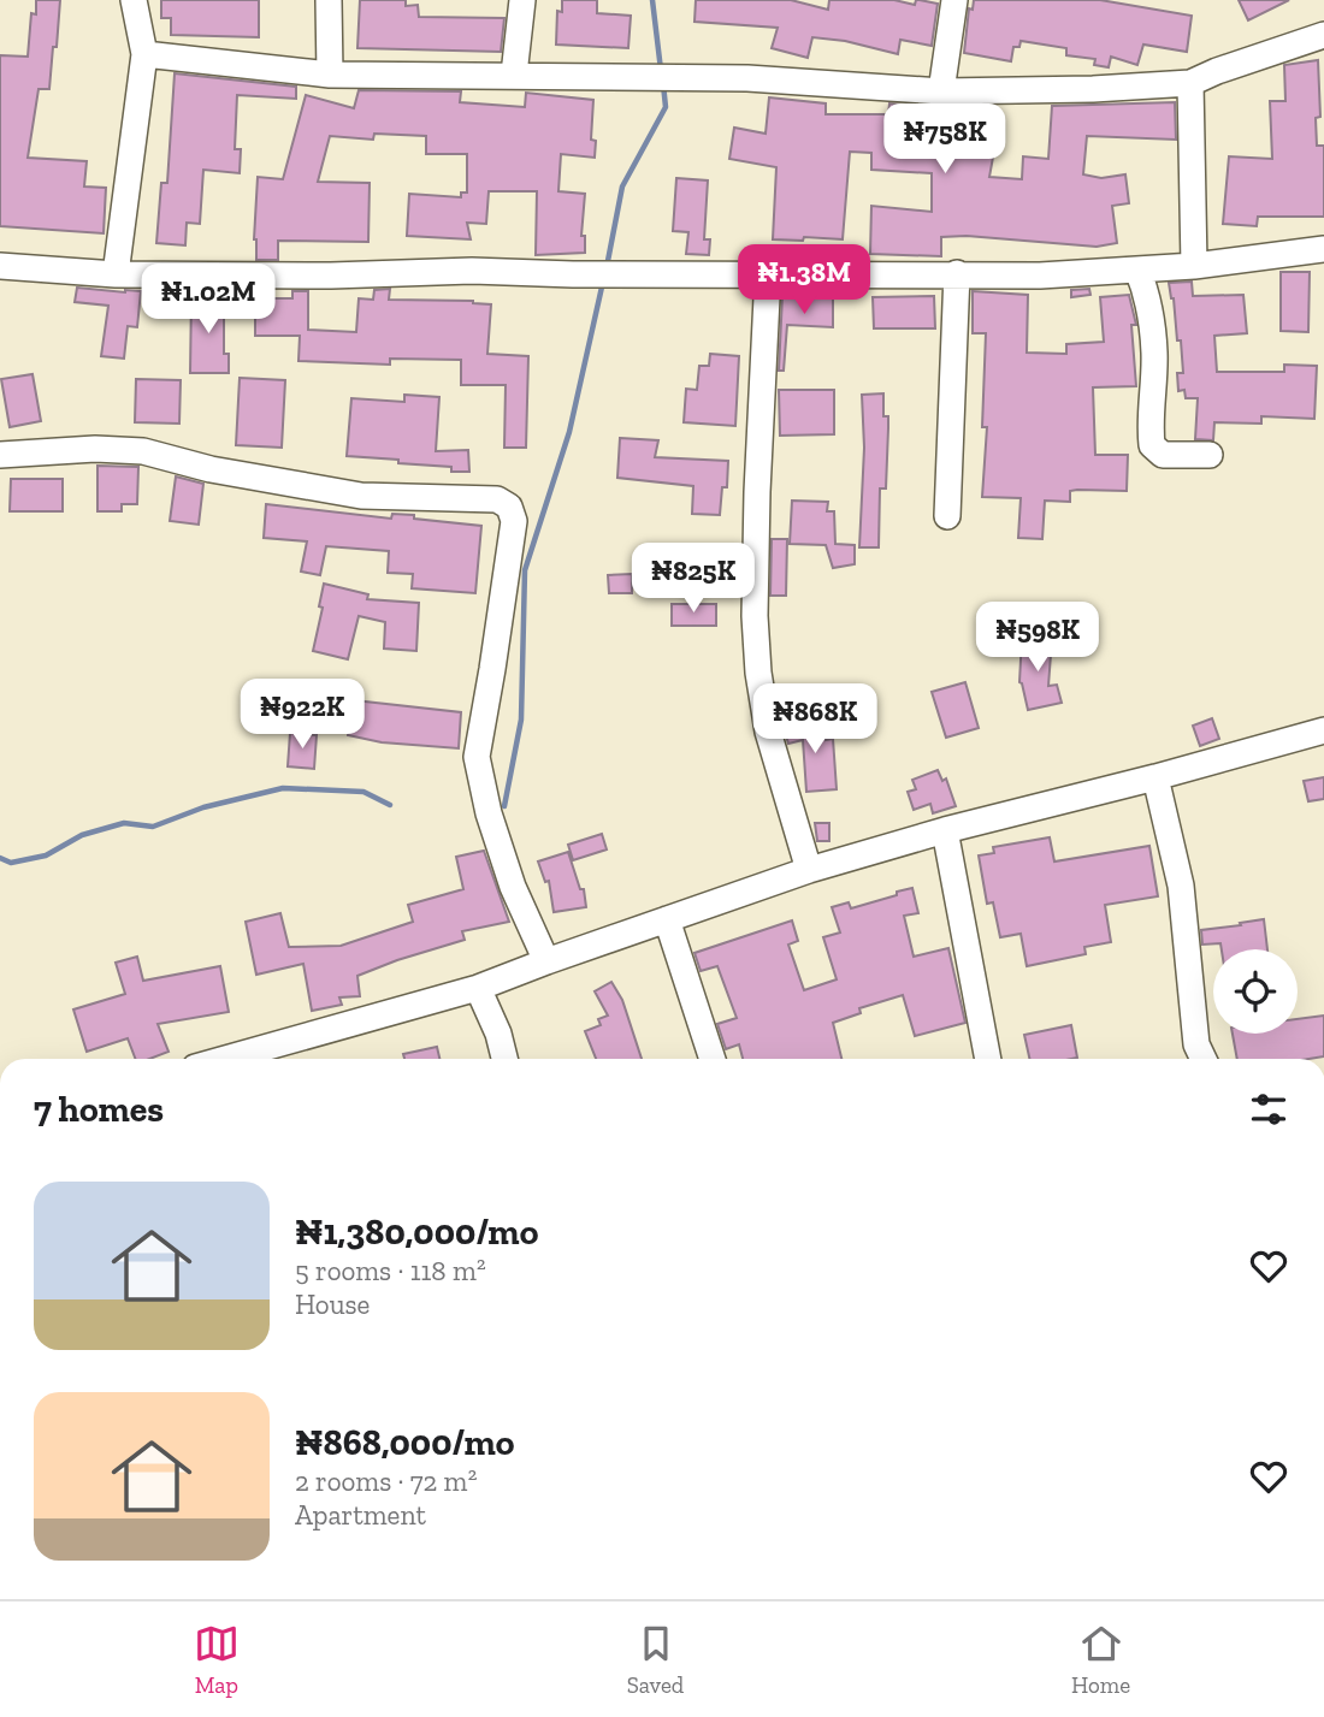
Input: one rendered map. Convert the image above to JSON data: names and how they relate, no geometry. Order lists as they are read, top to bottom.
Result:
{
  "page": {
    "price": [
      "₦758K",
      "₦1.38M",
      "₦1.02M",
      "₦825K",
      "₦598K",
      "₦922K",
      "₦868K"
    ],
    "heading": "7 homes",
    "list": [
      {
        "name": "₦1,380,000/mo",
        "note": "5 rooms · 118 m² · House"
      },
      {
        "name": "₦868,000/mo",
        "note": "2 rooms · 72 m² · Apartment"
      }
    ],
    "tabs": ["Map", "Saved", "Home"]
  }
}
